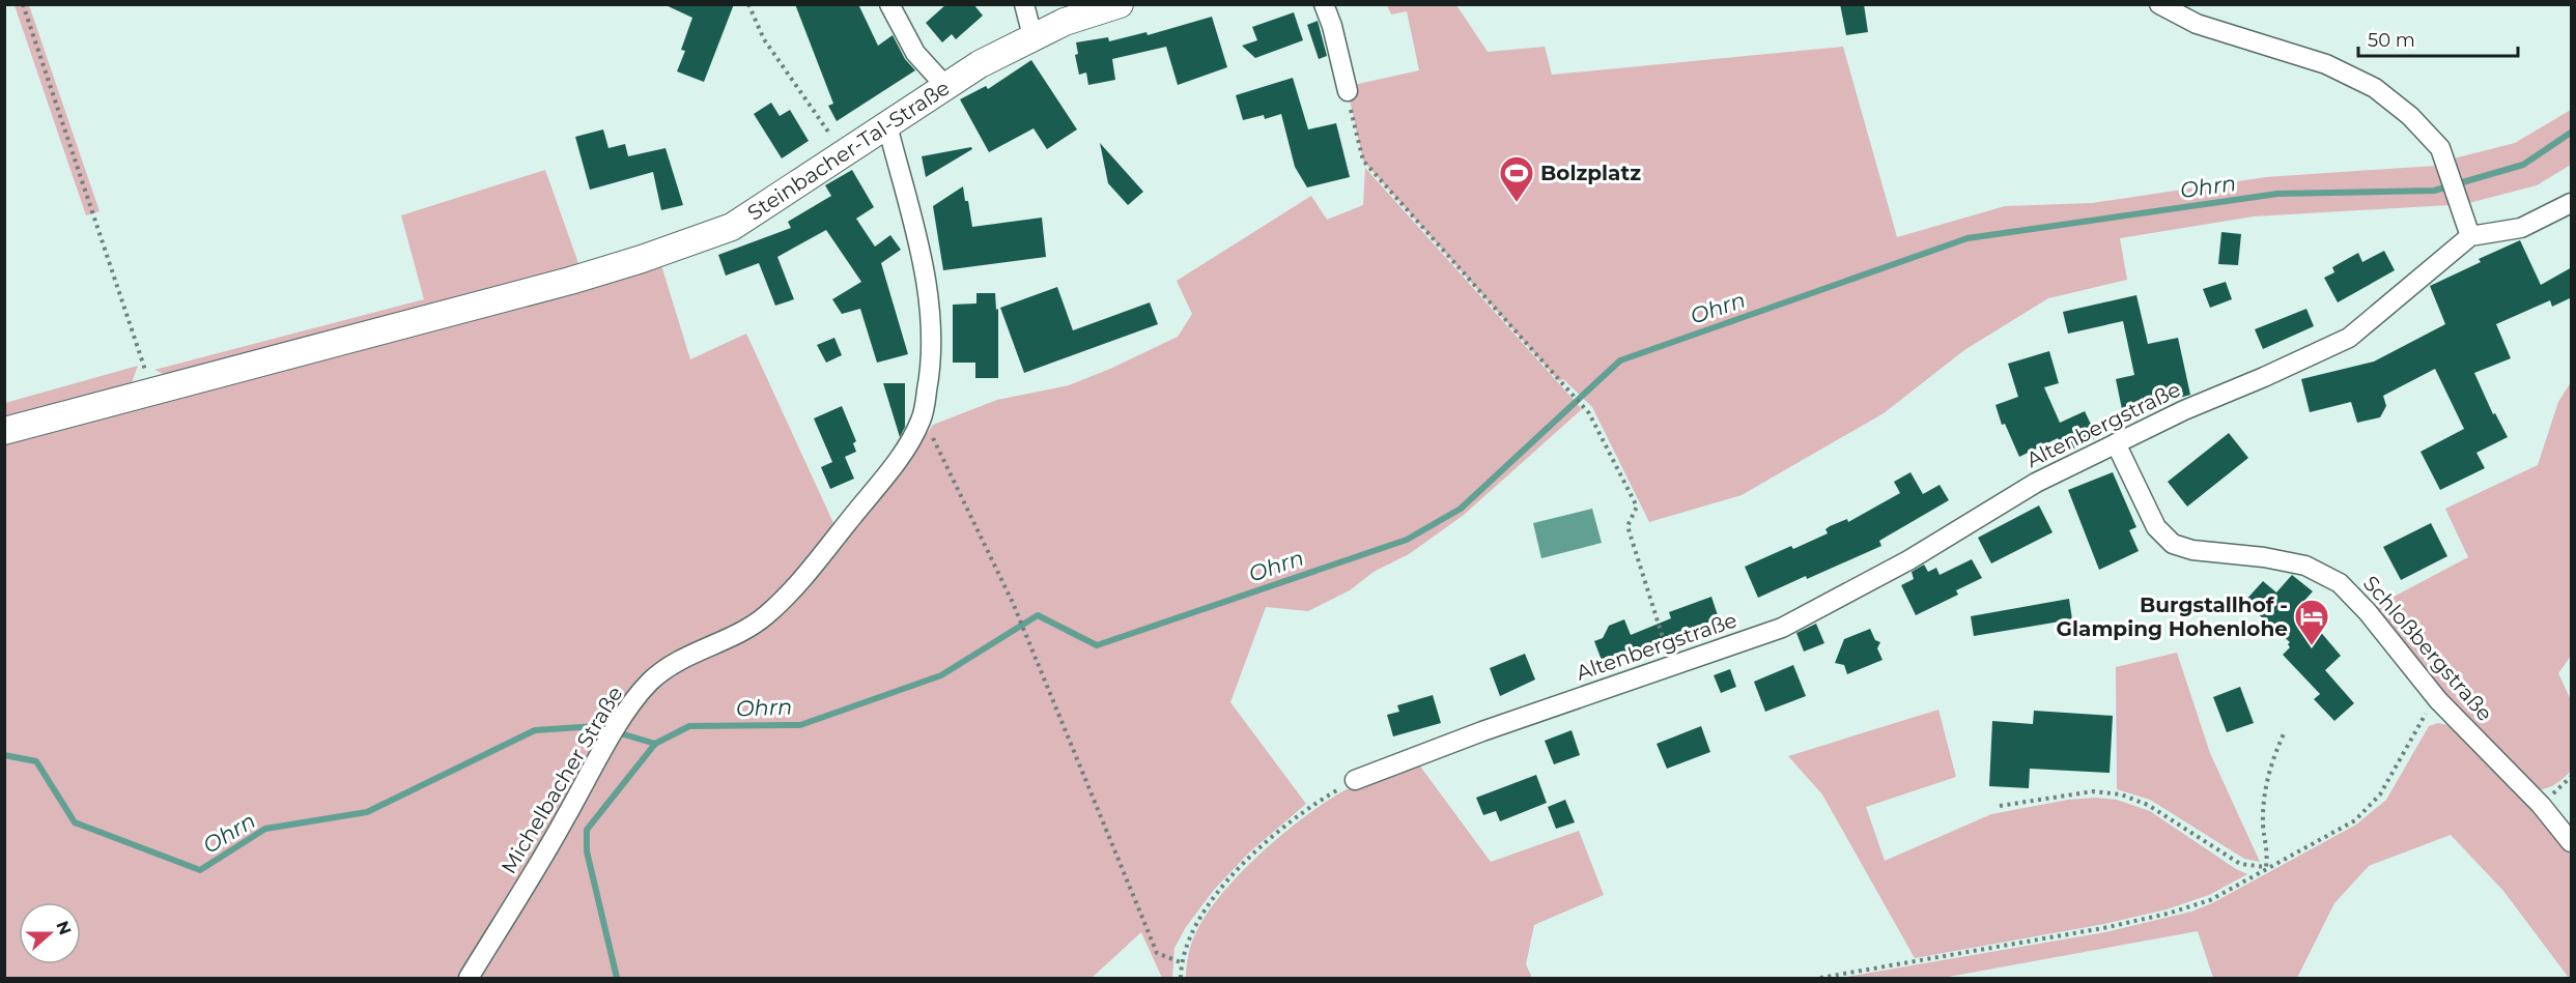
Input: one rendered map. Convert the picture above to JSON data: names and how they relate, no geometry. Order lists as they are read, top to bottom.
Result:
{
  "streets": {
    "main road": ["Steinbacher-Tal-Straße"],
    "street": ["Altenbergstraße", "Schloßbergstraße", "Michelbacher Straße"]
  },
  "crossings": [
    ["Steinbacher-Tal-Straße", "Michelbacher Straße"],
    ["Altenbergstraße", "Schloßbergstraße"]
  ],
  "water": ["Ohrn"],
  "places": {
    "sports": ["Bolzplatz"],
    "hotel": ["Burgstallhof - Glamping Hohenlohe"]
  },
  "scale_bar": "50 m",
  "north": "right"
}
